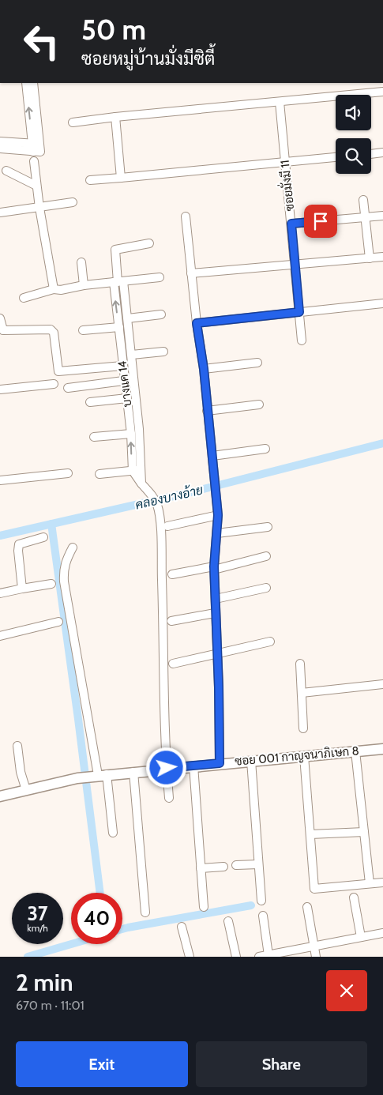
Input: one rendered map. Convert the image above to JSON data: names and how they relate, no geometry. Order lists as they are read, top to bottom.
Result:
{
  "streets": {
    "street": ["ซอยมั่งมี 11", "บางแค 14", "ซอย 001 กาญจนาภิเษก 8"]
  },
  "water": ["คลองบางอ้าย"],
  "page": {
    "turn": ["50 m", "ซอยหมู่บ้านมั่งมีซิตี้"],
    "speed": "37 km/h",
    "limit": "40",
    "heading": ["2 min", "670 m · 11:01"],
    "buttons": ["Exit", "Share"]
  }
}
